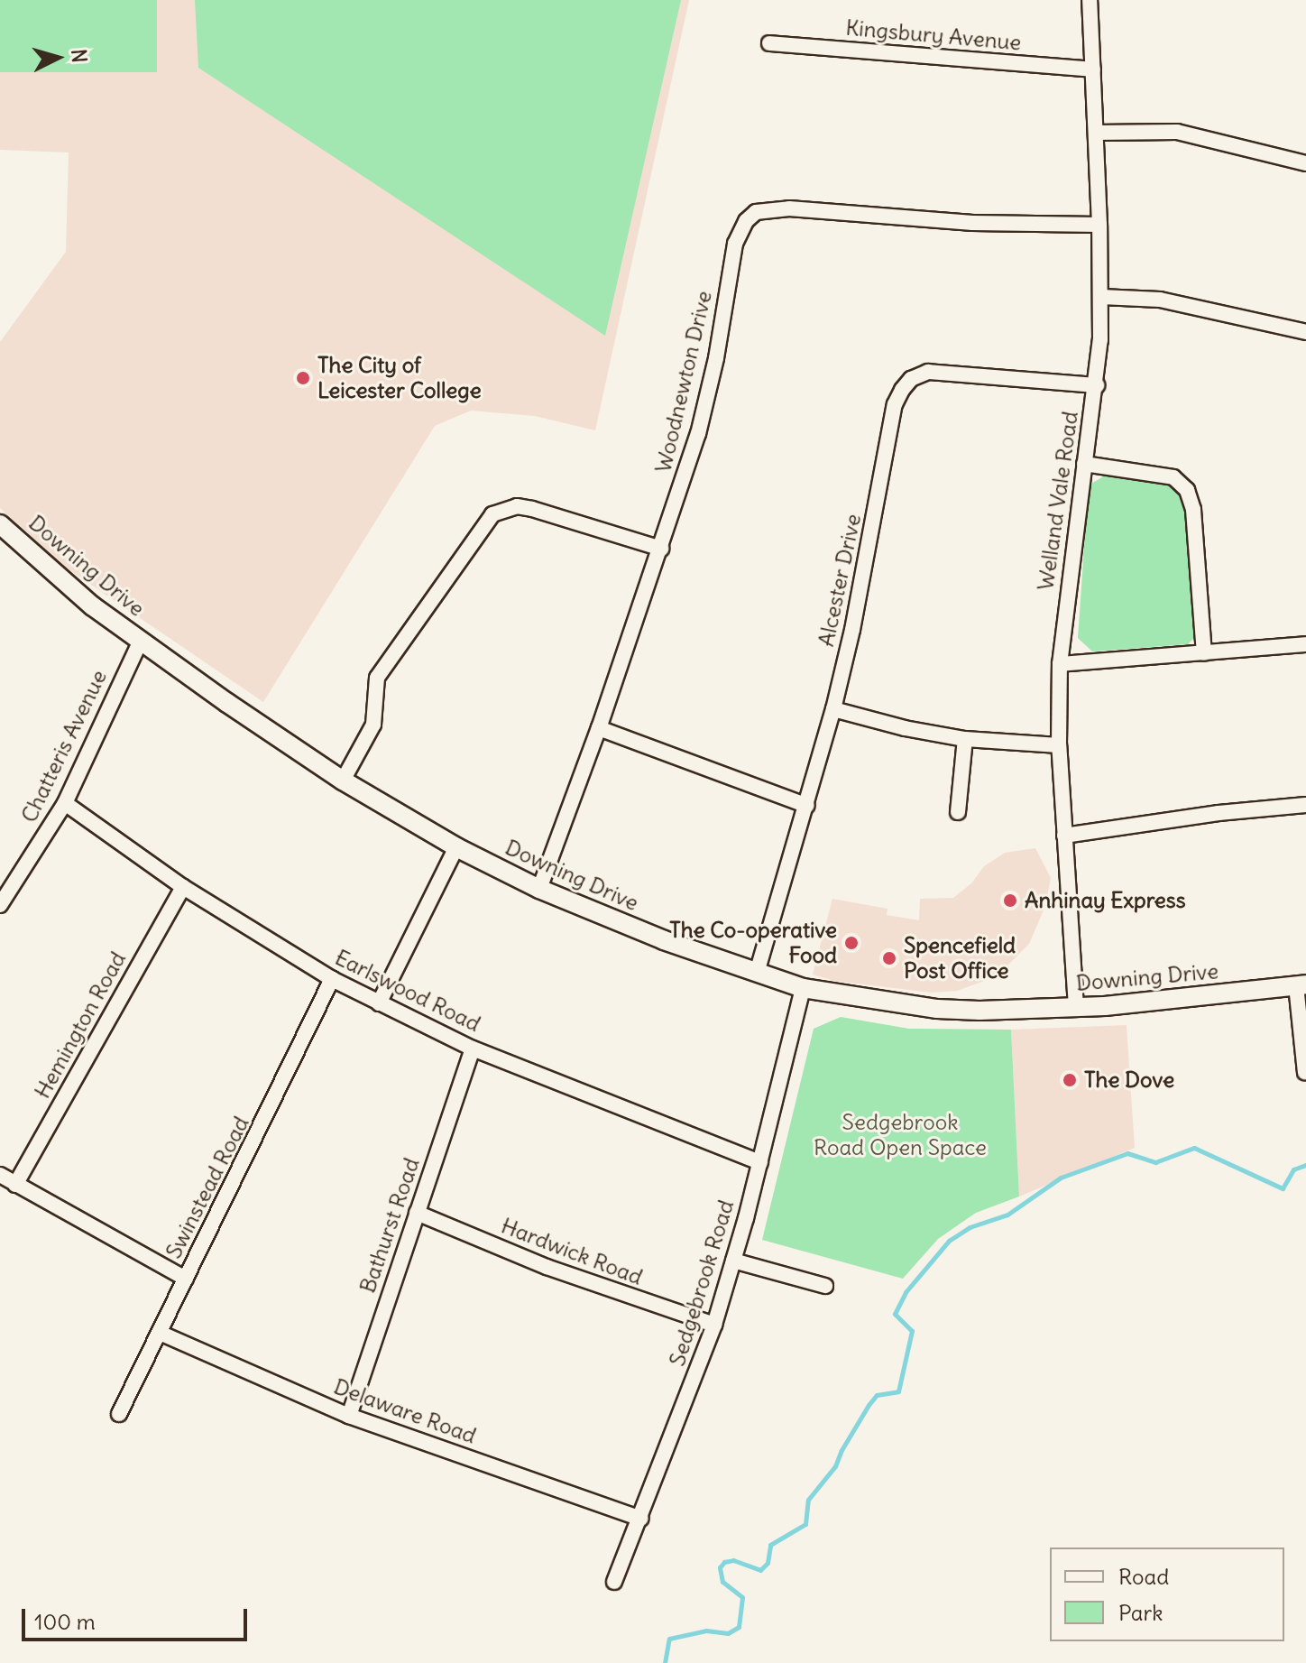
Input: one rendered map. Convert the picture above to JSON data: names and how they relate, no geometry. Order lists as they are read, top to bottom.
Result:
{
  "streets": {
    "street": [
      "Kingsbury Avenue",
      "Woodnewton Drive",
      "Welland Vale Road",
      "Downing Drive",
      "Alcester Drive",
      "Chatteris Avenue",
      "Earlswood Road",
      "Hemington Road",
      "Swinstead Road",
      "Bathurst Road",
      "Hardwick Road",
      "Sedgebrook Road",
      "Delaware Road"
    ]
  },
  "crossings": [
    ["Kingsbury Avenue", "Welland Vale Road"],
    ["Woodnewton Drive", "Welland Vale Road"],
    ["Woodnewton Drive", "Downing Drive"],
    ["Welland Vale Road", "Downing Drive"],
    ["Welland Vale Road", "Alcester Drive"],
    ["Downing Drive", "Alcester Drive"],
    ["Downing Drive", "Chatteris Avenue"],
    ["Downing Drive", "Sedgebrook Road"],
    ["Chatteris Avenue", "Earlswood Road"],
    ["Earlswood Road", "Hemington Road"],
    ["Earlswood Road", "Swinstead Road"],
    ["Earlswood Road", "Bathurst Road"],
    ["Earlswood Road", "Sedgebrook Road"],
    ["Swinstead Road", "Delaware Road"],
    ["Bathurst Road", "Hardwick Road"],
    ["Bathurst Road", "Delaware Road"],
    ["Hardwick Road", "Sedgebrook Road"],
    ["Sedgebrook Road", "Delaware Road"]
  ],
  "parks": ["Sedgebrook Road Open Space"],
  "places": [
    "The City of Leicester College",
    "Anhinay Express",
    "The Co-operative Food",
    "Spencefield Post Office",
    "The Dove"
  ],
  "legend": ["Road", "Park"],
  "scale_bar": "100 m",
  "north": "right"
}
